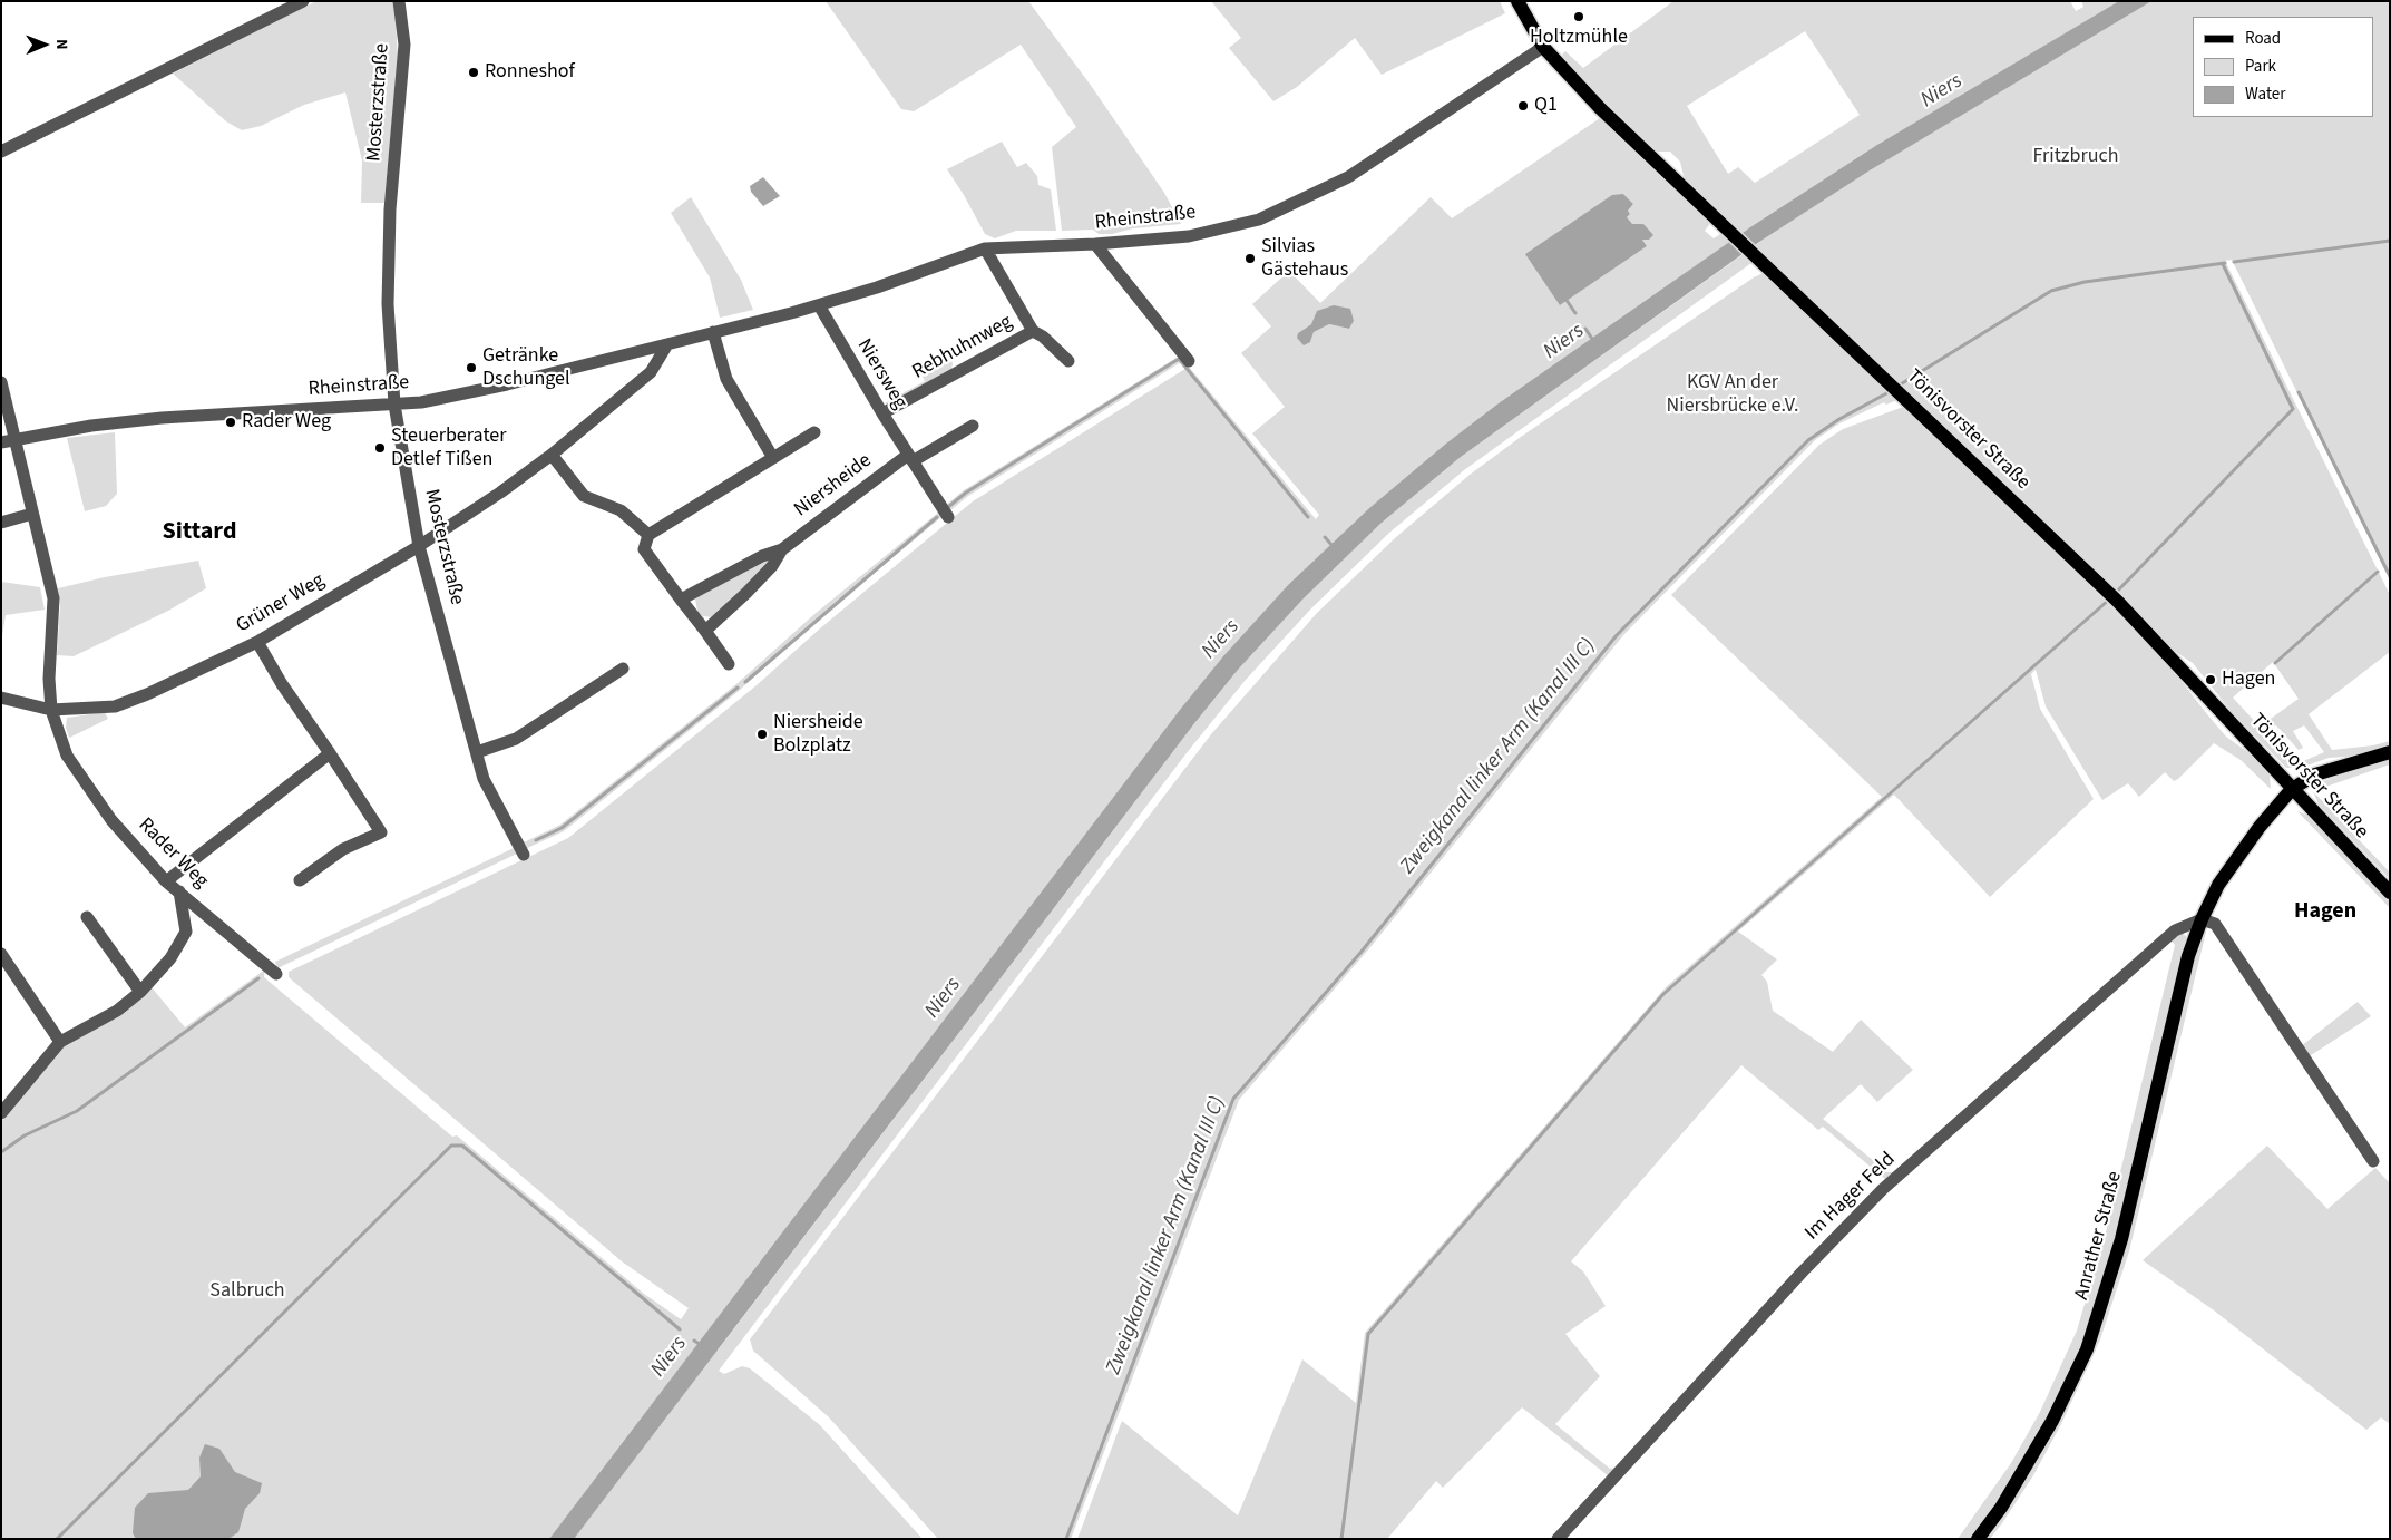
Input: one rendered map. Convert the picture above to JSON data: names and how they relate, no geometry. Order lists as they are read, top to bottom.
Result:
{
  "streets": {
    "main road": ["Tönisvorster Straße", "Anrather Straße"],
    "street": [
      "Mosterzstraße",
      "Rheinstraße",
      "Rebhuhnweg",
      "Niersweg",
      "Niersheide",
      "Grüner Weg",
      "Rader Weg",
      "Im Hager Feld"
    ]
  },
  "crossings": [
    ["Mosterzstraße", "Rheinstraße"],
    ["Mosterzstraße", "Grüner Weg"],
    ["Rheinstraße", "Niersweg"],
    ["Rheinstraße", "Tönisvorster Straße"],
    ["Rheinstraße", "Grüner Weg"],
    ["Rheinstraße", "Rader Weg"],
    ["Rebhuhnweg", "Niersweg"],
    ["Niersweg", "Niersheide"],
    ["Tönisvorster Straße", "Anrather Straße"],
    ["Grüner Weg", "Rader Weg"],
    ["Im Hager Feld", "Anrather Straße"]
  ],
  "districts": ["Sittard", "Hagen"],
  "water": ["Niers", "Zweigkanal linker Arm (Kanal III C)"],
  "parks": ["Fritzbruch", "KGV An der Niersbrücke e.V.", "Salbruch"],
  "places": [
    "Holtzmühle",
    "Ronneshof",
    "Q1",
    "Silvias Gästehaus",
    "Getränke Dschungel",
    "Rader Weg",
    "Steuerberater Detlef Tißen",
    "Hagen",
    "Niersheide Bolzplatz"
  ],
  "legend": ["Road", "Park", "Water"],
  "north": "right"
}
